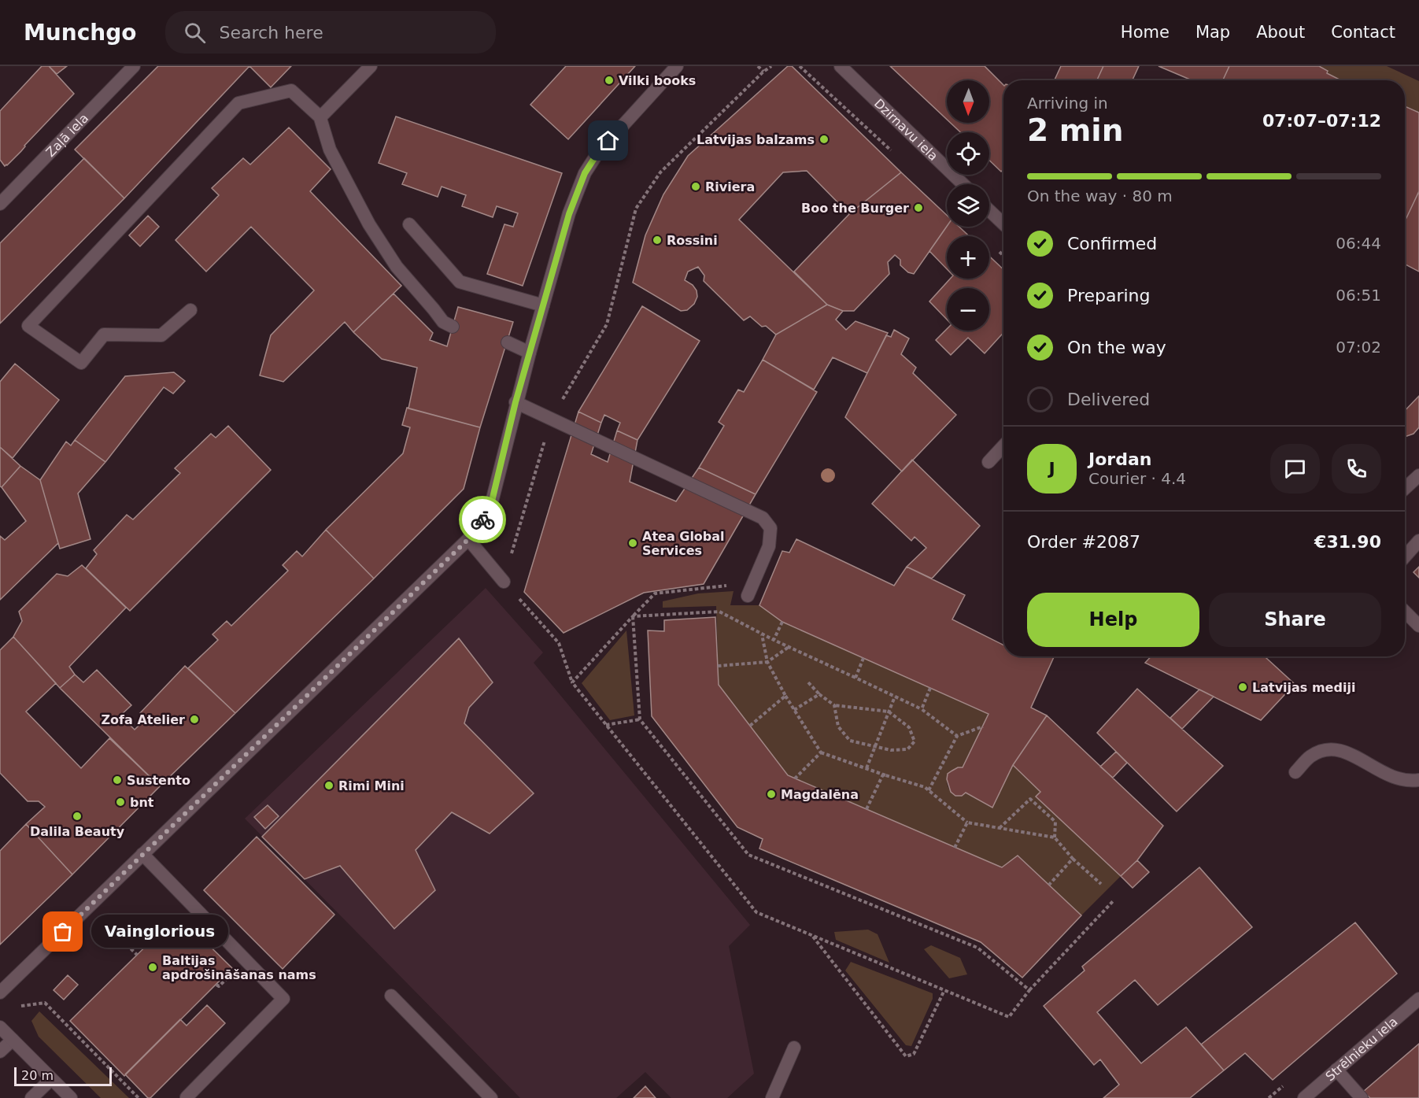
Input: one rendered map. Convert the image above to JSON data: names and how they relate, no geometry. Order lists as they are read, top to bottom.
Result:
{
  "streets": {
    "street": ["Dzirnavu iela", "Zaļā iela", "Strēlnieku iela"]
  },
  "places": [
    "Vilki books",
    "Latvijas balzams",
    "Riviera",
    "Boo the Burger",
    "Rossini",
    "Atea Global Services",
    "Latvijas mediji",
    "Zofa Atelier",
    "Sustento",
    "Rimi Mini",
    "Magdalēna",
    "bnt",
    "Dalila Beauty",
    "Vainglorious",
    "Baltijas apdrošināšanas nams"
  ],
  "scale_bar": "20 m",
  "north": "bottom",
  "page": {
    "header": "Munchgo",
    "search": "Search here",
    "nav": [
      "Home",
      "Map",
      "About",
      "Contact"
    ],
    "map_buttons": ["+", "−"],
    "heading": ["2 min", "Arriving in", "07:07–07:12"],
    "panel": [
      "Jordan",
      "Courier · 4.4",
      "Order #2087",
      "€31.90"
    ],
    "bar": "On the way · 80 m",
    "list": [
      ["Confirmed", "06:44"],
      ["Preparing", "06:51"],
      ["On the way", "07:02"],
      "Delivered"
    ],
    "round": "J",
    "buttons": ["Help", "Share"],
    "bubble": "Vainglorious",
    "scale": "20 m"
  }
}
